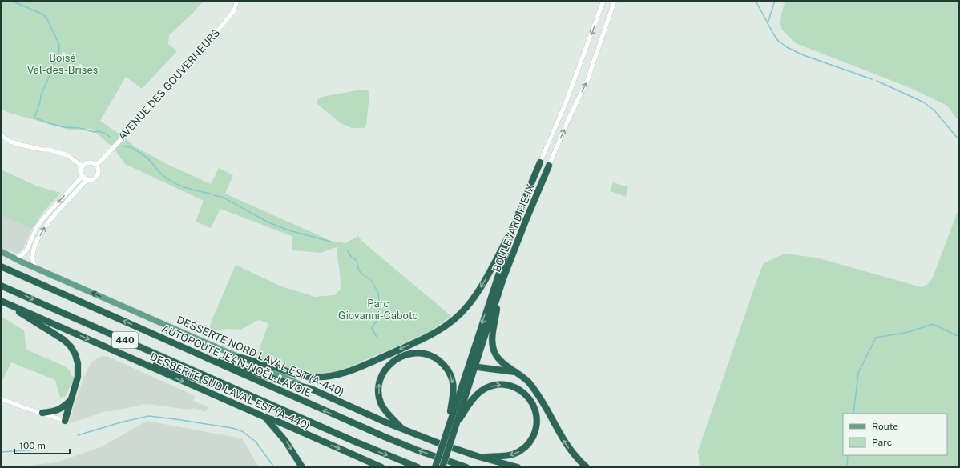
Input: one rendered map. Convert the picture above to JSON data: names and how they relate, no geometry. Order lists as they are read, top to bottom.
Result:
{
  "streets": {
    "highway": [
      "BOULEVARD PIE-IX",
      "440",
      "DESSERTE NORD LAVAL EST (A-440)",
      "AUTOROUTE JEAN-NOËL-LAVOIE",
      "DESSERTE SUD LAVAL EST (A-440)"
    ],
    "street": ["AVENUE DES GOUVERNEURS"]
  },
  "one_way": ["DESSERTE NORD LAVAL EST (A-440)"],
  "parks": ["Boisé Val-des-Brises", "Parc Giovanni-Caboto"],
  "legend": ["Route", "Parc"],
  "scale_bar": "100 m"
}
